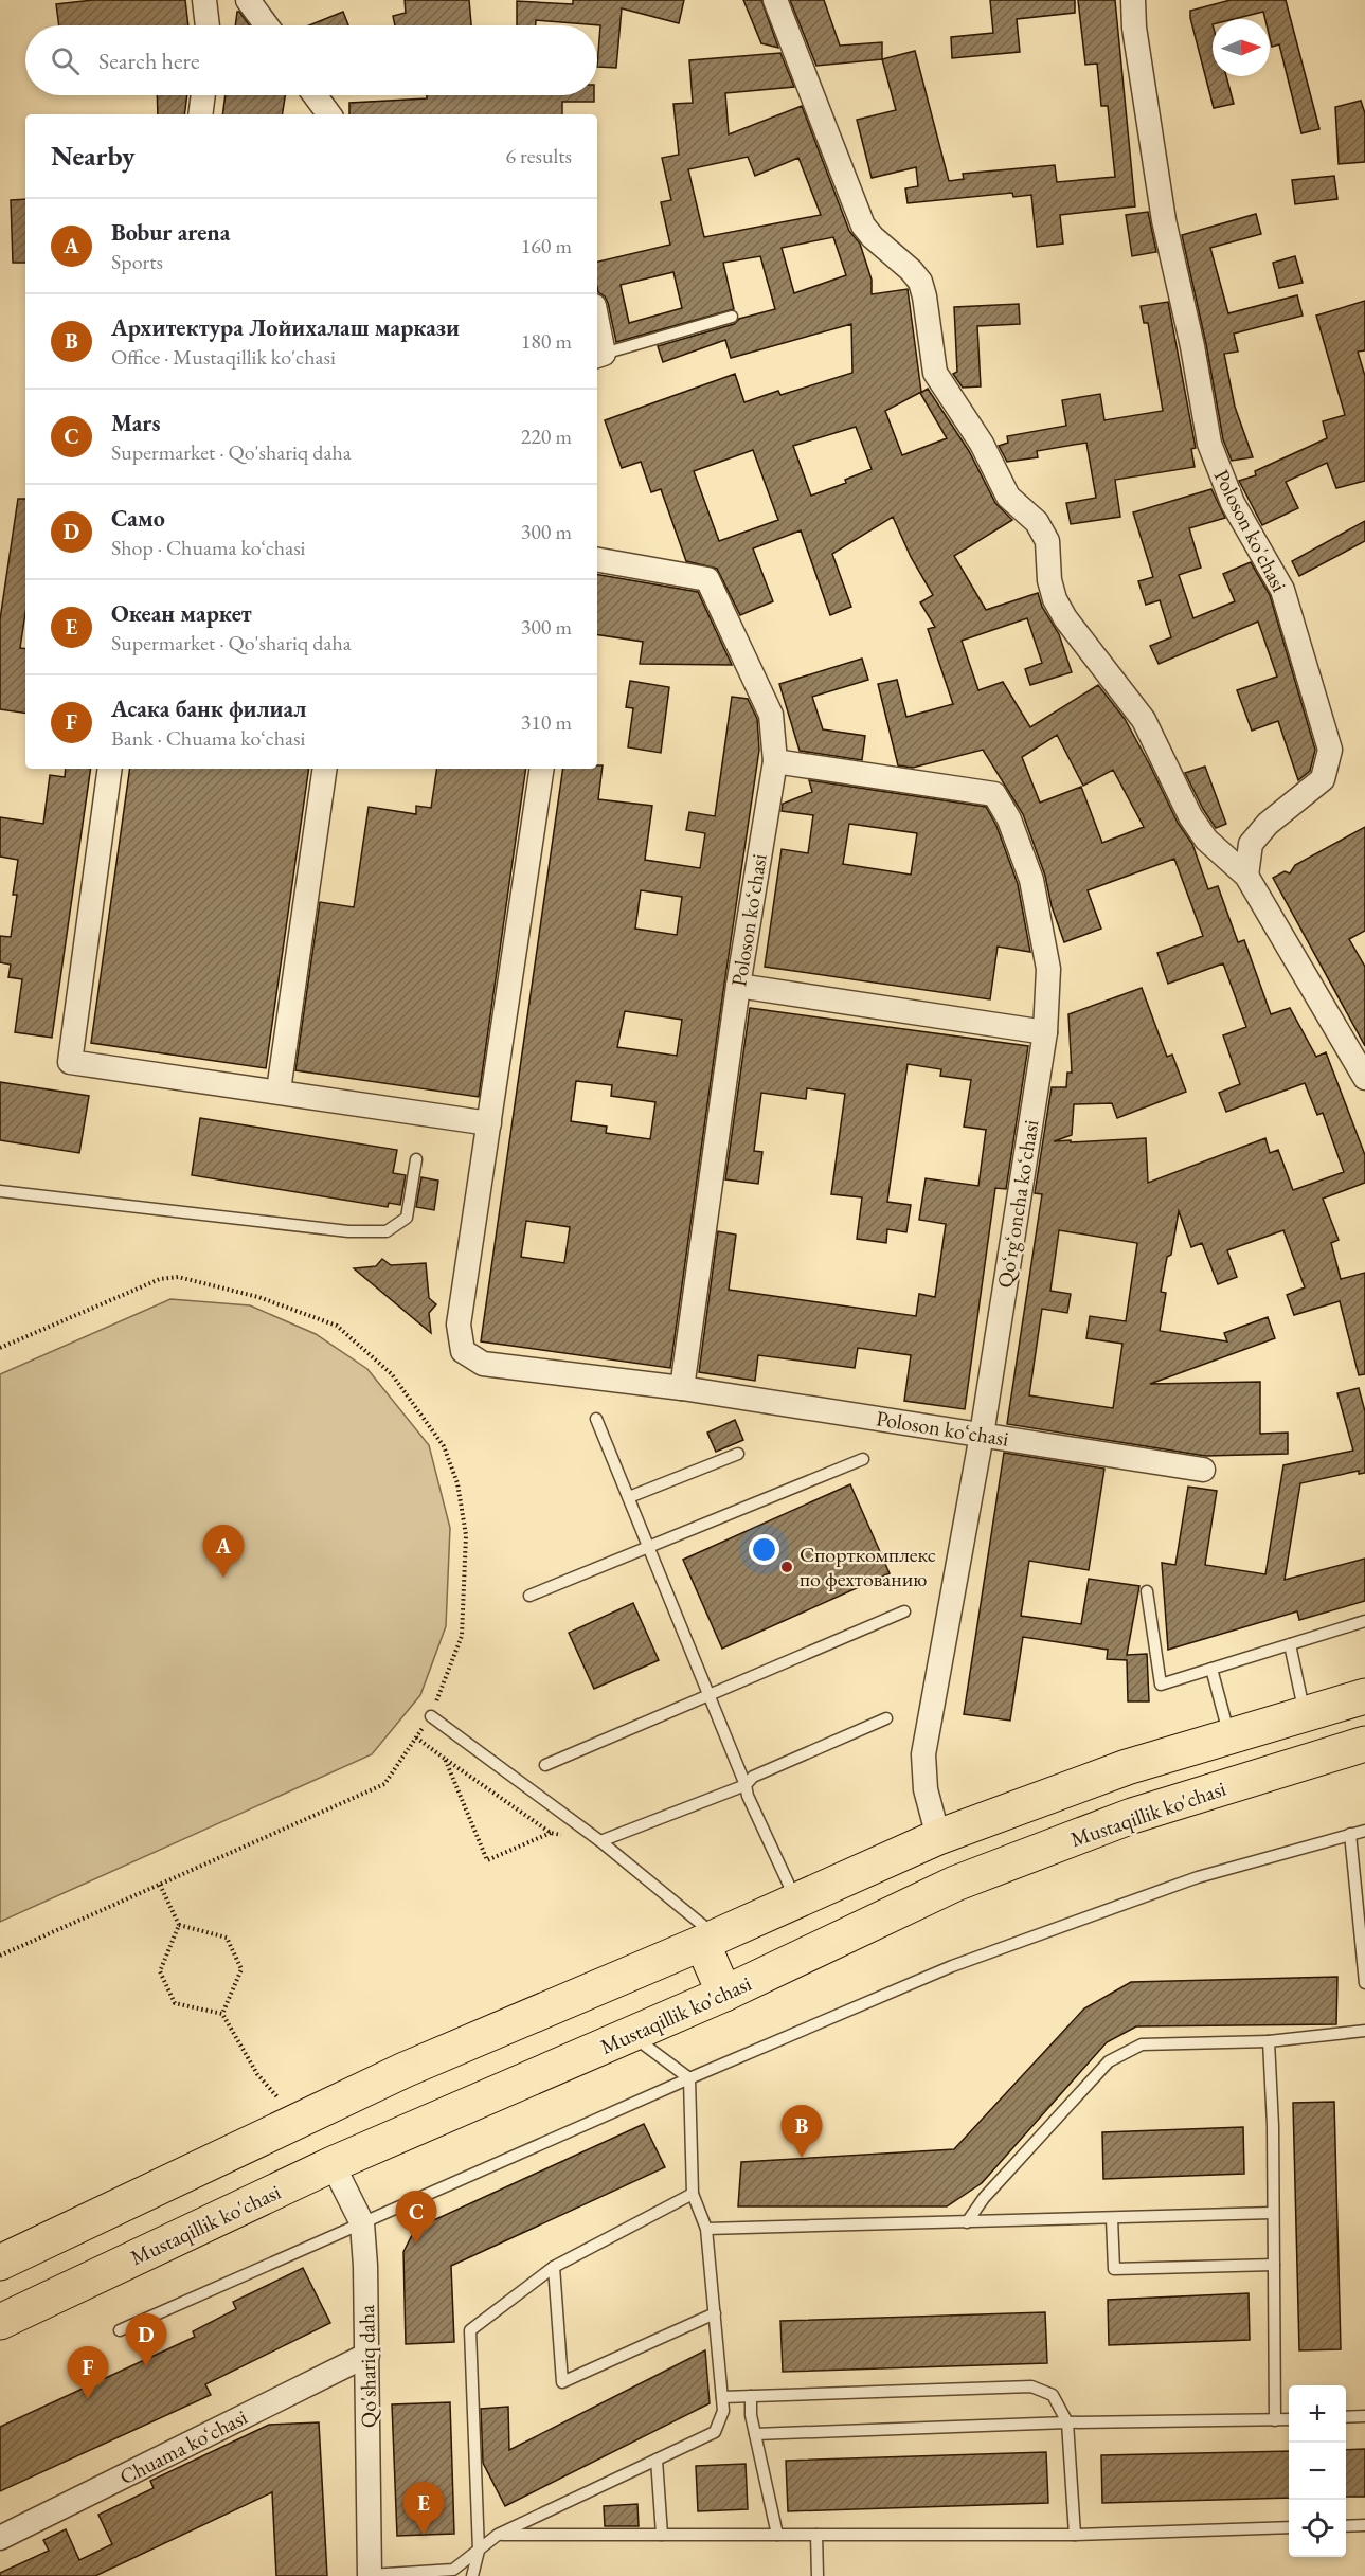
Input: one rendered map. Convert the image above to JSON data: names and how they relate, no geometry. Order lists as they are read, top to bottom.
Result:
{
  "streets": {
    "main road": ["Mustaqillik ko'chasi"],
    "street": [
      "Poloson ko'chasi",
      "Poloson koʻchasi",
      "Qoʻrgʻoncha koʻchasi",
      "Qo'shariq daha",
      "Chuama koʻchasi"
    ]
  },
  "crossings": [
    ["Poloson koʻchasi", "Qoʻrgʻoncha koʻchasi"],
    ["Mustaqillik ko'chasi", "Qo'shariq daha"],
    ["Qo'shariq daha", "Chuama koʻchasi"]
  ],
  "places": ["Спорткомплекс по фехтованию"],
  "north": "right",
  "page": {
    "search": "Search here",
    "heading": ["Nearby", "6 results"],
    "list": [
      {
        "mark": "A",
        "name": "Bobur arena",
        "note": "Sports",
        "value": "160 m"
      },
      {
        "mark": "B",
        "name": "Архитектура Лойихалаш маркази",
        "note": "Office · Mustaqillik ko'chasi",
        "value": "180 m"
      },
      {
        "mark": "C",
        "name": "Mars",
        "note": "Supermarket · Qo'shariq daha",
        "value": "220 m"
      },
      {
        "mark": "D",
        "name": "Само",
        "note": "Shop · Chuama koʻchasi",
        "value": "300 m"
      },
      {
        "mark": "E",
        "name": "Океан маркет",
        "note": "Supermarket · Qo'shariq daha",
        "value": "300 m"
      },
      {
        "mark": "F",
        "name": "Асака банк филиал",
        "note": "Bank · Chuama koʻchasi",
        "value": "310 m"
      }
    ],
    "pins": [
      "A",
      "B",
      "C",
      "D",
      "F",
      "E"
    ],
    "map_buttons": ["+", "−"]
  }
}
